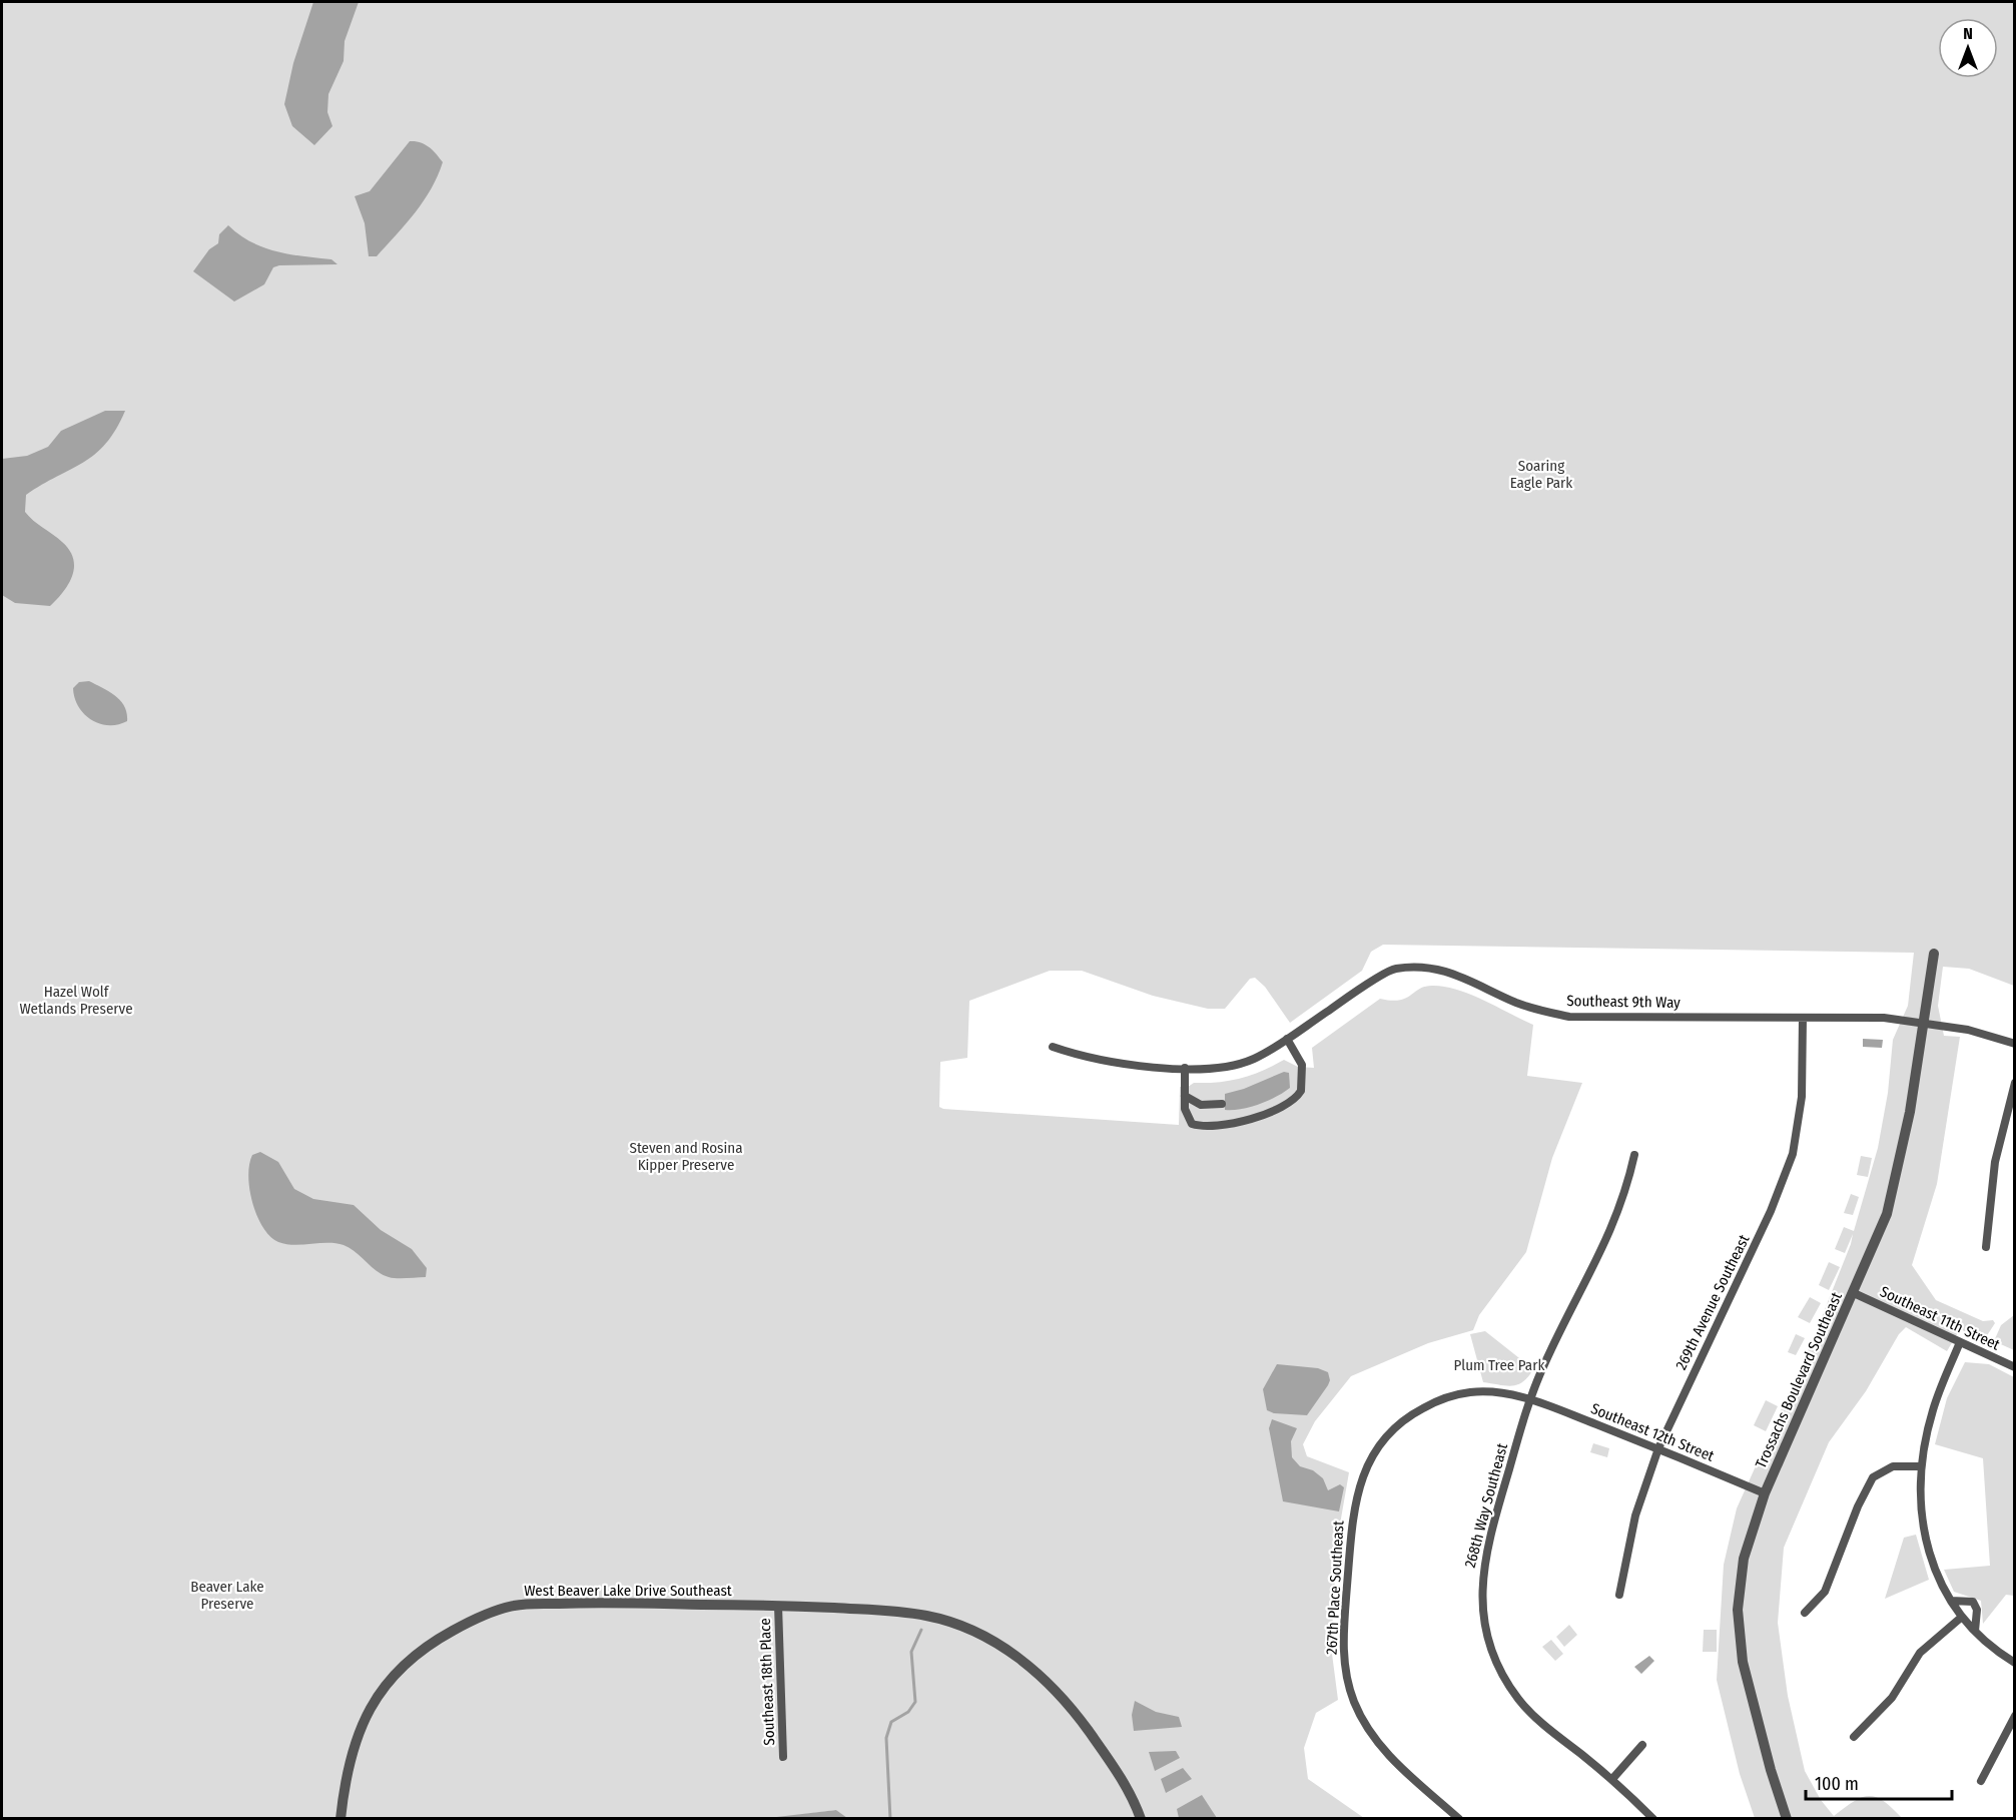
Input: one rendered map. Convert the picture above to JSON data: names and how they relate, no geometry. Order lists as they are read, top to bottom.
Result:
{
  "streets": {
    "street": [
      "Southeast 9th Way",
      "269th Avenue Southeast",
      "Southeast 11th Street",
      "Trossachs Boulevard Southeast",
      "Southeast 12th Street",
      "268th Way Southeast",
      "267th Place Southeast",
      "West Beaver Lake Drive Southeast",
      "Southeast 18th Place"
    ]
  },
  "crossings": [
    ["Southeast 9th Way", "269th Avenue Southeast"],
    ["Southeast 9th Way", "Trossachs Boulevard Southeast"],
    ["269th Avenue Southeast", "Southeast 12th Street"],
    ["Southeast 11th Street", "Trossachs Boulevard Southeast"],
    ["Trossachs Boulevard Southeast", "Southeast 12th Street"],
    ["Southeast 12th Street", "268th Way Southeast"],
    ["Southeast 12th Street", "267th Place Southeast"],
    ["268th Way Southeast", "267th Place Southeast"],
    ["West Beaver Lake Drive Southeast", "Southeast 18th Place"]
  ],
  "parks": [
    "Soaring Eagle Park",
    "Hazel Wolf Wetlands Preserve",
    "Steven and Rosina Kipper Preserve",
    "Plum Tree Park",
    "Beaver Lake Preserve"
  ],
  "scale_bar": "100 m",
  "north": "top"
}
